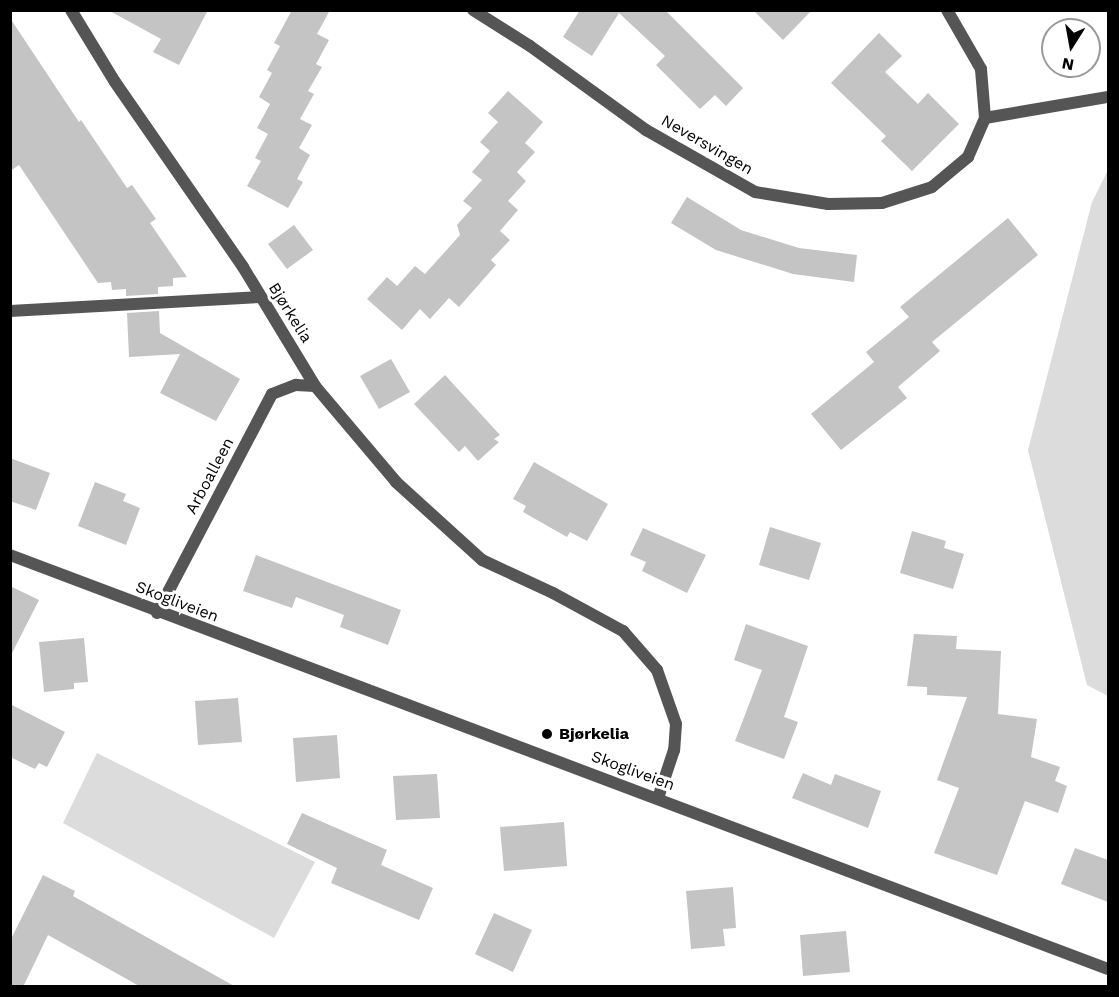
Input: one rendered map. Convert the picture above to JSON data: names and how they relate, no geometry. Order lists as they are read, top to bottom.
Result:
{
  "streets": {
    "street": [
      "Neversvingen",
      "Bjørkelia",
      "Arboalleen",
      "Skogliveien"
    ]
  },
  "crossings": [
    ["Bjørkelia", "Arboalleen"],
    ["Bjørkelia", "Skogliveien"],
    ["Arboalleen", "Skogliveien"]
  ],
  "places": ["Bjørkelia"],
  "north": "bottom"
}
